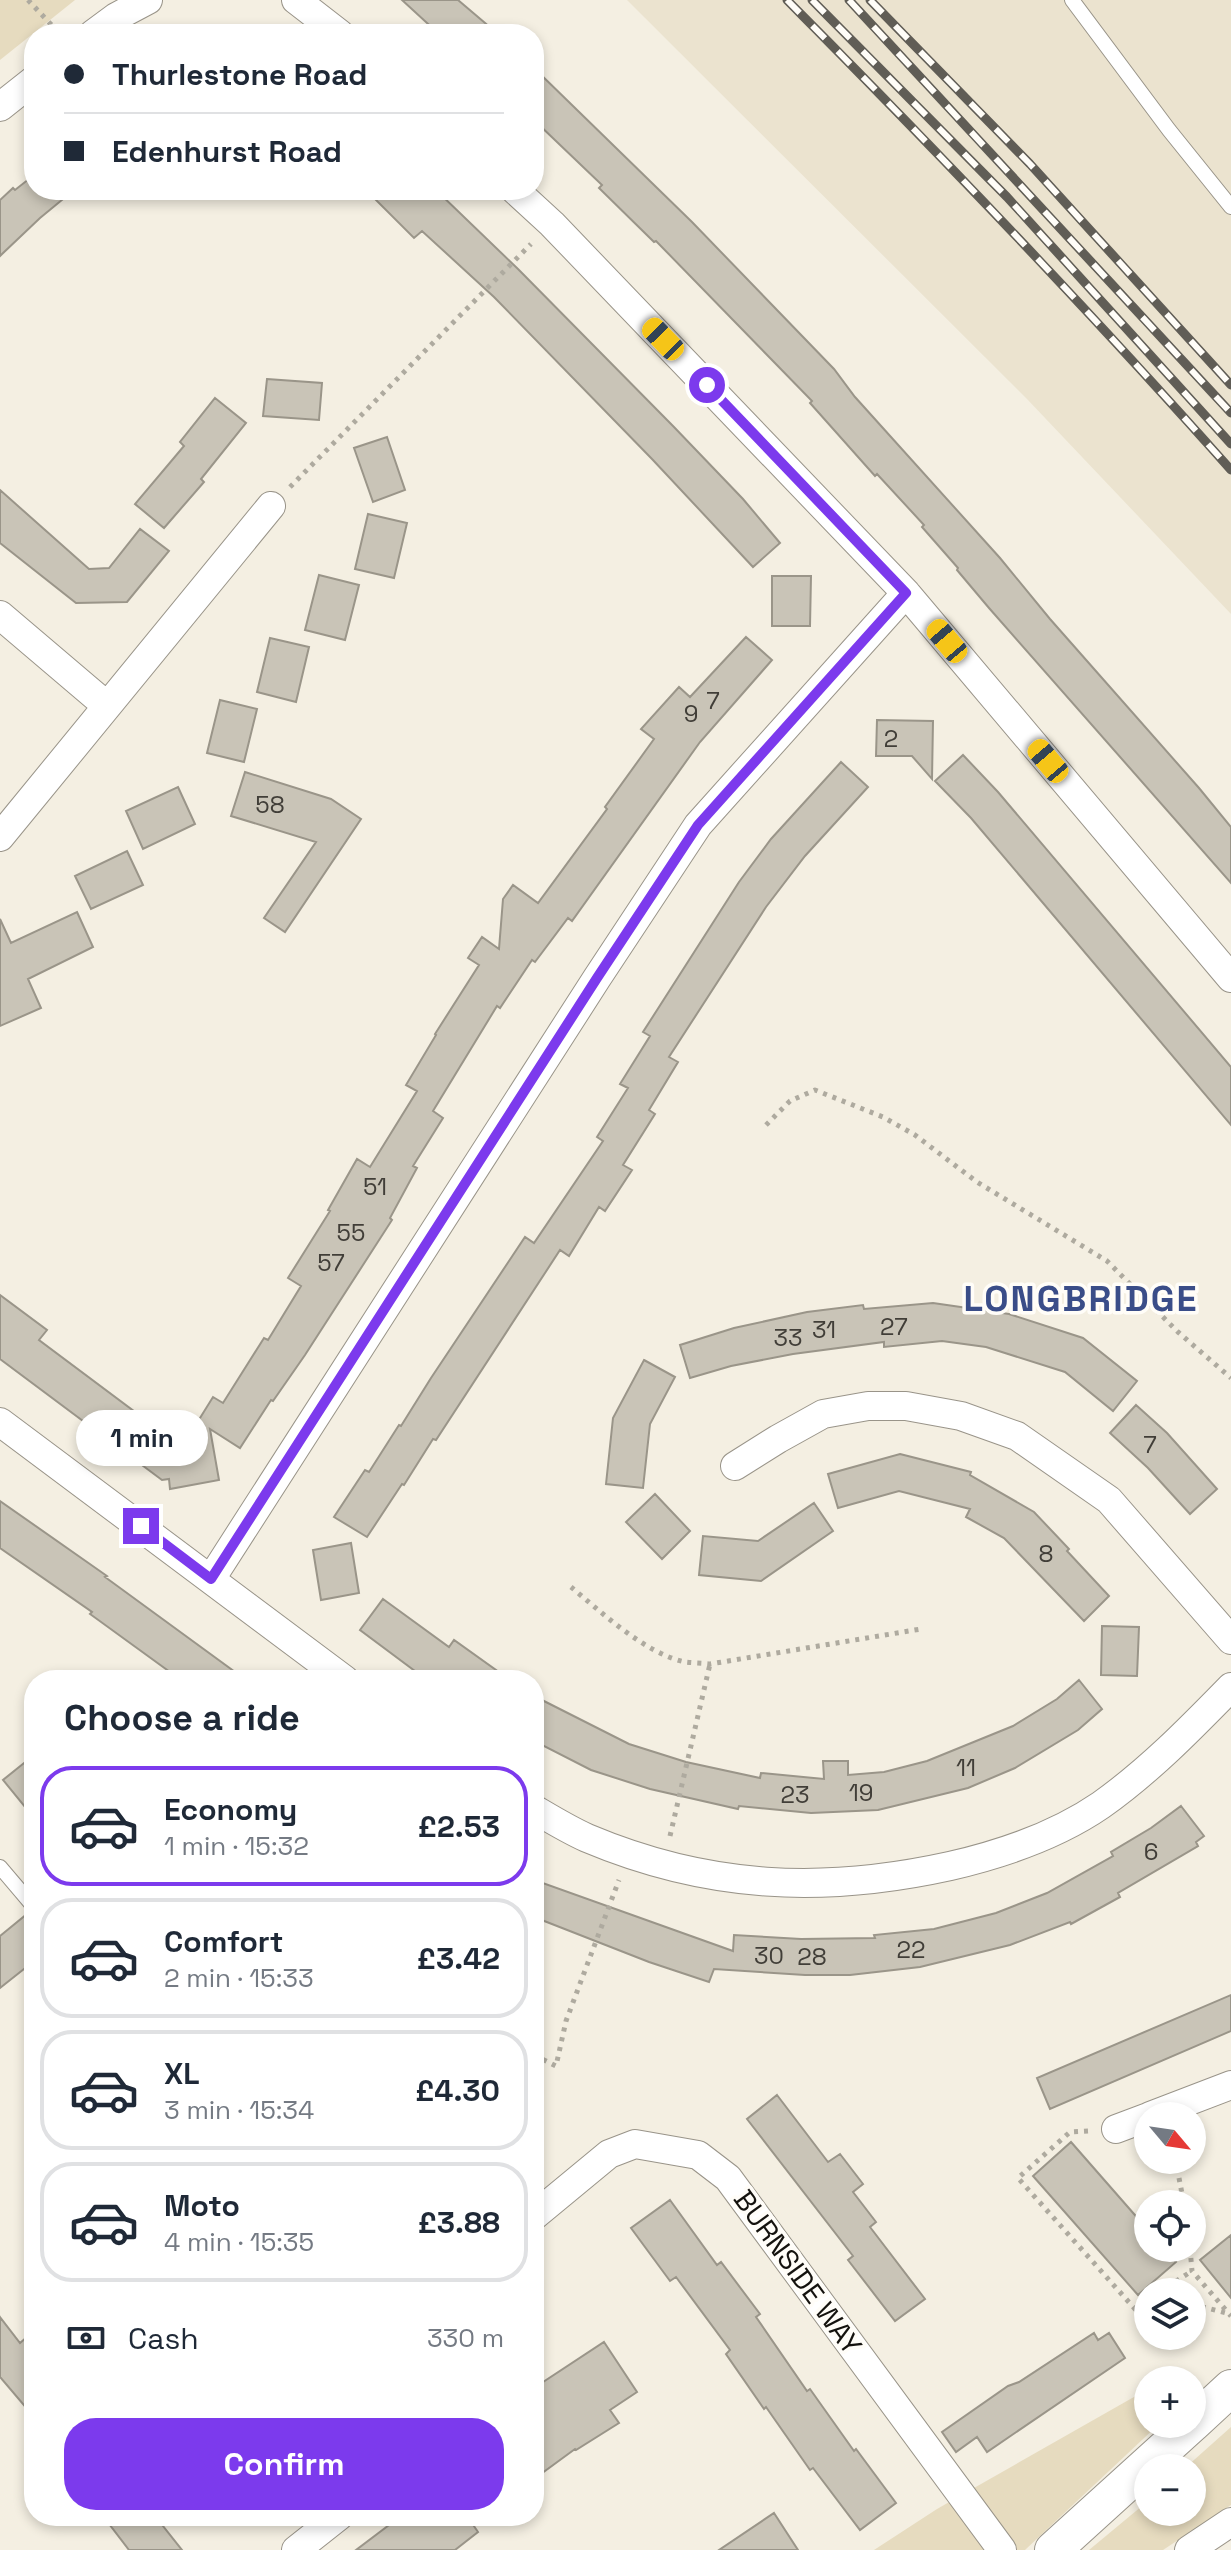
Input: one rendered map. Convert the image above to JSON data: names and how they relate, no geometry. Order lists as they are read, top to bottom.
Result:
{
  "streets": {
    "street": ["BURNSIDE WAY"]
  },
  "districts": ["LONGBRIDGE"],
  "house_numbers": [
    "7",
    "9",
    "2",
    "58",
    "51",
    "55",
    "57",
    "27",
    "31",
    "33",
    "7",
    "8",
    "11",
    "19",
    "23",
    "6",
    "22",
    "30",
    "28"
  ],
  "north": "bottom right",
  "page": {
    "banner": ["Thurlestone Road", "Edenhurst Road"],
    "bubble": "1 min",
    "heading": "Choose a ride",
    "list": [
      {
        "name": "Economy",
        "note": "1 min · 15:32",
        "value": "£2.53"
      },
      {
        "name": "Comfort",
        "note": "2 min · 15:33",
        "value": "£3.42"
      },
      {
        "name": "XL",
        "note": "3 min · 15:34",
        "value": "£4.30"
      },
      {
        "name": "Moto",
        "note": "4 min · 15:35",
        "value": "£3.88"
      }
    ],
    "map_buttons": ["+", "−"],
    "pay": ["Cash", "330 m"],
    "buttons": "Confirm"
  }
}
